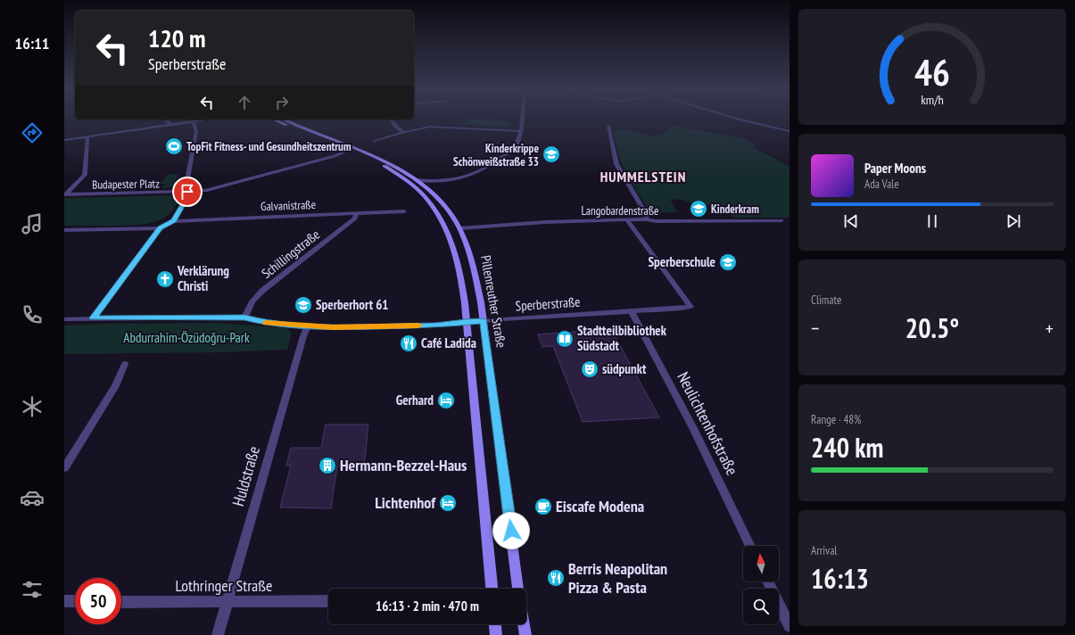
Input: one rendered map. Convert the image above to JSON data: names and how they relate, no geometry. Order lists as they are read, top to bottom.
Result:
{
  "streets": {
    "main road": ["Pillenreuther Straße"],
    "street": [
      "Budapester Platz",
      "Galvanistraße",
      "Langobardenstraße",
      "Schillingstraße",
      "Sperberstraße",
      "Neulichtenhofstraße",
      "Huldstraße",
      "Lothringer Straße"
    ]
  },
  "crossings": [
    ["Budapester Platz", "Pillenreuther Straße"],
    ["Galvanistraße", "Schillingstraße"],
    ["Langobardenstraße", "Pillenreuther Straße"],
    ["Langobardenstraße", "Sperberstraße"],
    ["Schillingstraße", "Sperberstraße"],
    ["Pillenreuther Straße", "Sperberstraße"],
    ["Sperberstraße", "Neulichtenhofstraße"],
    ["Sperberstraße", "Huldstraße"],
    ["Huldstraße", "Lothringer Straße"]
  ],
  "districts": ["HUMMELSTEIN"],
  "parks": ["Abdurrahim-Özüdoğru-Park"],
  "places": {
    "sports": ["TopFit Fitness- und Gesundheitszentrum"],
    "school or university": [
      "Kinderkrippe Schönweißstraße 33",
      "Kinderkram",
      "Sperberschule",
      "Sperberhort 61"
    ],
    "church": ["Verklärung Christi"],
    "library": ["Stadtteilbibliothek Südstadt"],
    "restaurant": ["Café Ladida", "Berris Neapolitan Pizza & Pasta"],
    "theatre": ["südpunkt"],
    "hotel": ["Gerhard", "Lichtenhof"],
    "building": ["Hermann-Bezzel-Haus"],
    "cafe": ["Eiscafe Modena"]
  },
  "north": "top",
  "page": {
    "tabs": "16:11",
    "turn": ["120 m", "Sperberstraße"],
    "song": ["Paper Moons", "Ada Vale"],
    "tile": [
      "Climate",
      ["Range · 48%", "240 km"],
      ["Arrival", "16:13"]
    ],
    "heat": ["−", "20.5°", "+"],
    "limit": "50",
    "trip": "16:13 · 2 min · 470 m",
    "gauge": ["46", "km/h"]
  }
}
